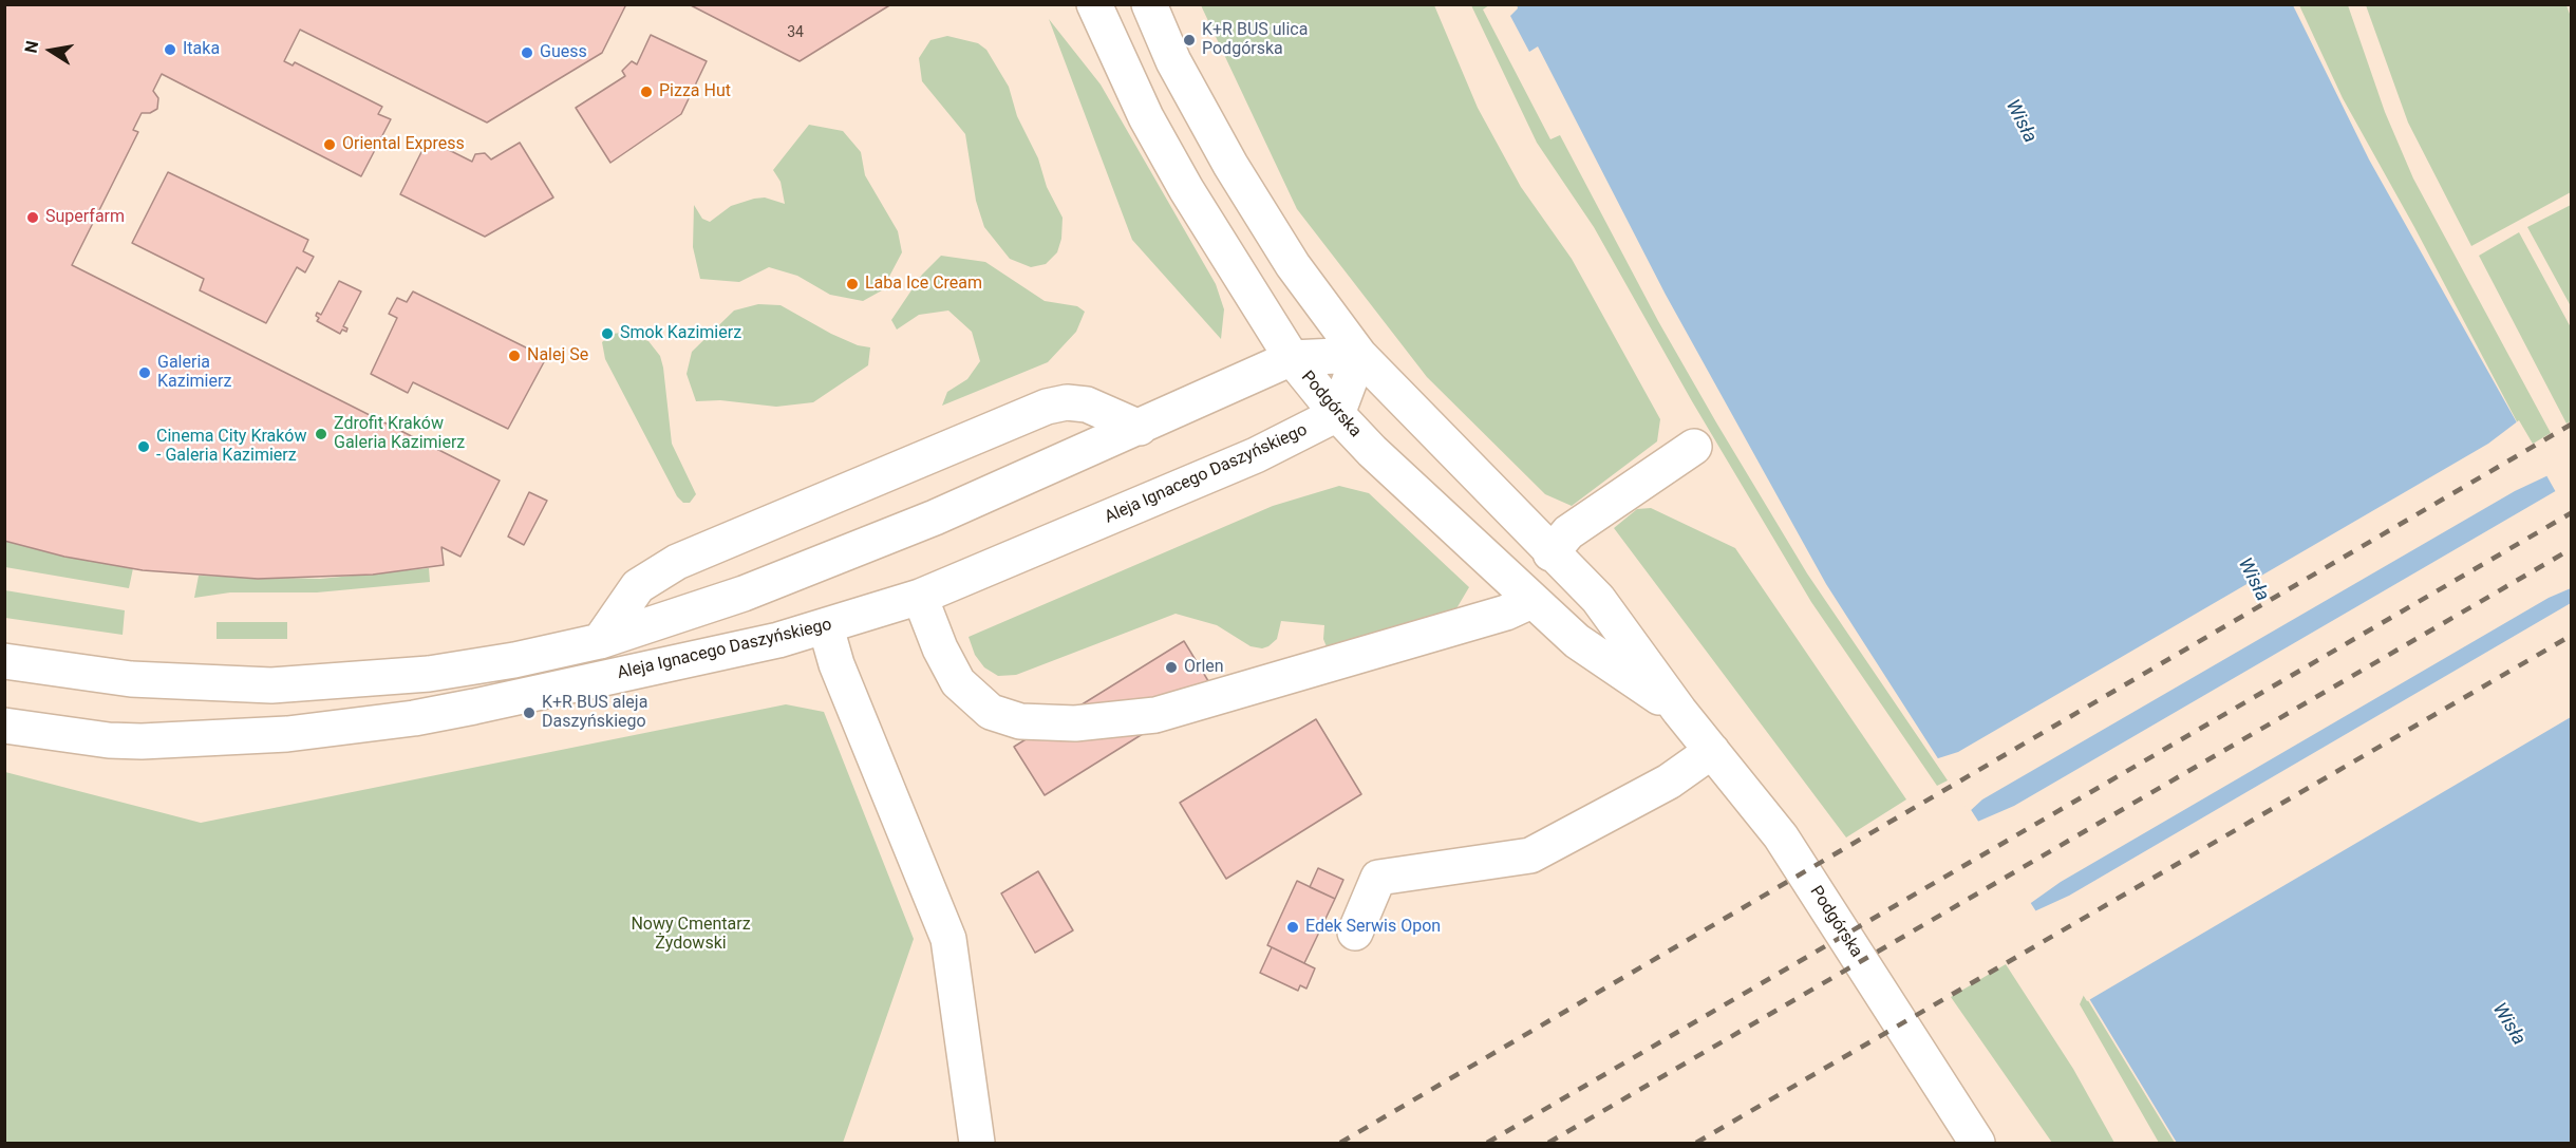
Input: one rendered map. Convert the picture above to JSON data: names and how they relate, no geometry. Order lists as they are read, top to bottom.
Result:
{
  "streets": {
    "street": ["Podgórska", "Aleja Ignacego Daszyńskiego"]
  },
  "crossings": [
    ["Podgórska", "Aleja Ignacego Daszyńskiego"]
  ],
  "water": ["Wisła"],
  "parks": ["Nowy Cmentarz Żydowski"],
  "places": [
    "K+R BUS ulica Podgórska",
    "Itaka",
    "Guess",
    "Pizza Hut",
    "Oriental Express",
    "Superfarm",
    "Laba Ice Cream",
    "Smok Kazimierz",
    "Nalej Se",
    "Galeria Kazimierz",
    "Zdrofit Kraków Galeria Kazimierz",
    "Cinema City Kraków - Galeria Kazimierz",
    "Orlen",
    "K+R BUS aleja Daszyńskiego",
    "Edek Serwis Opon"
  ],
  "house_numbers": ["34"],
  "north": "left"
}
